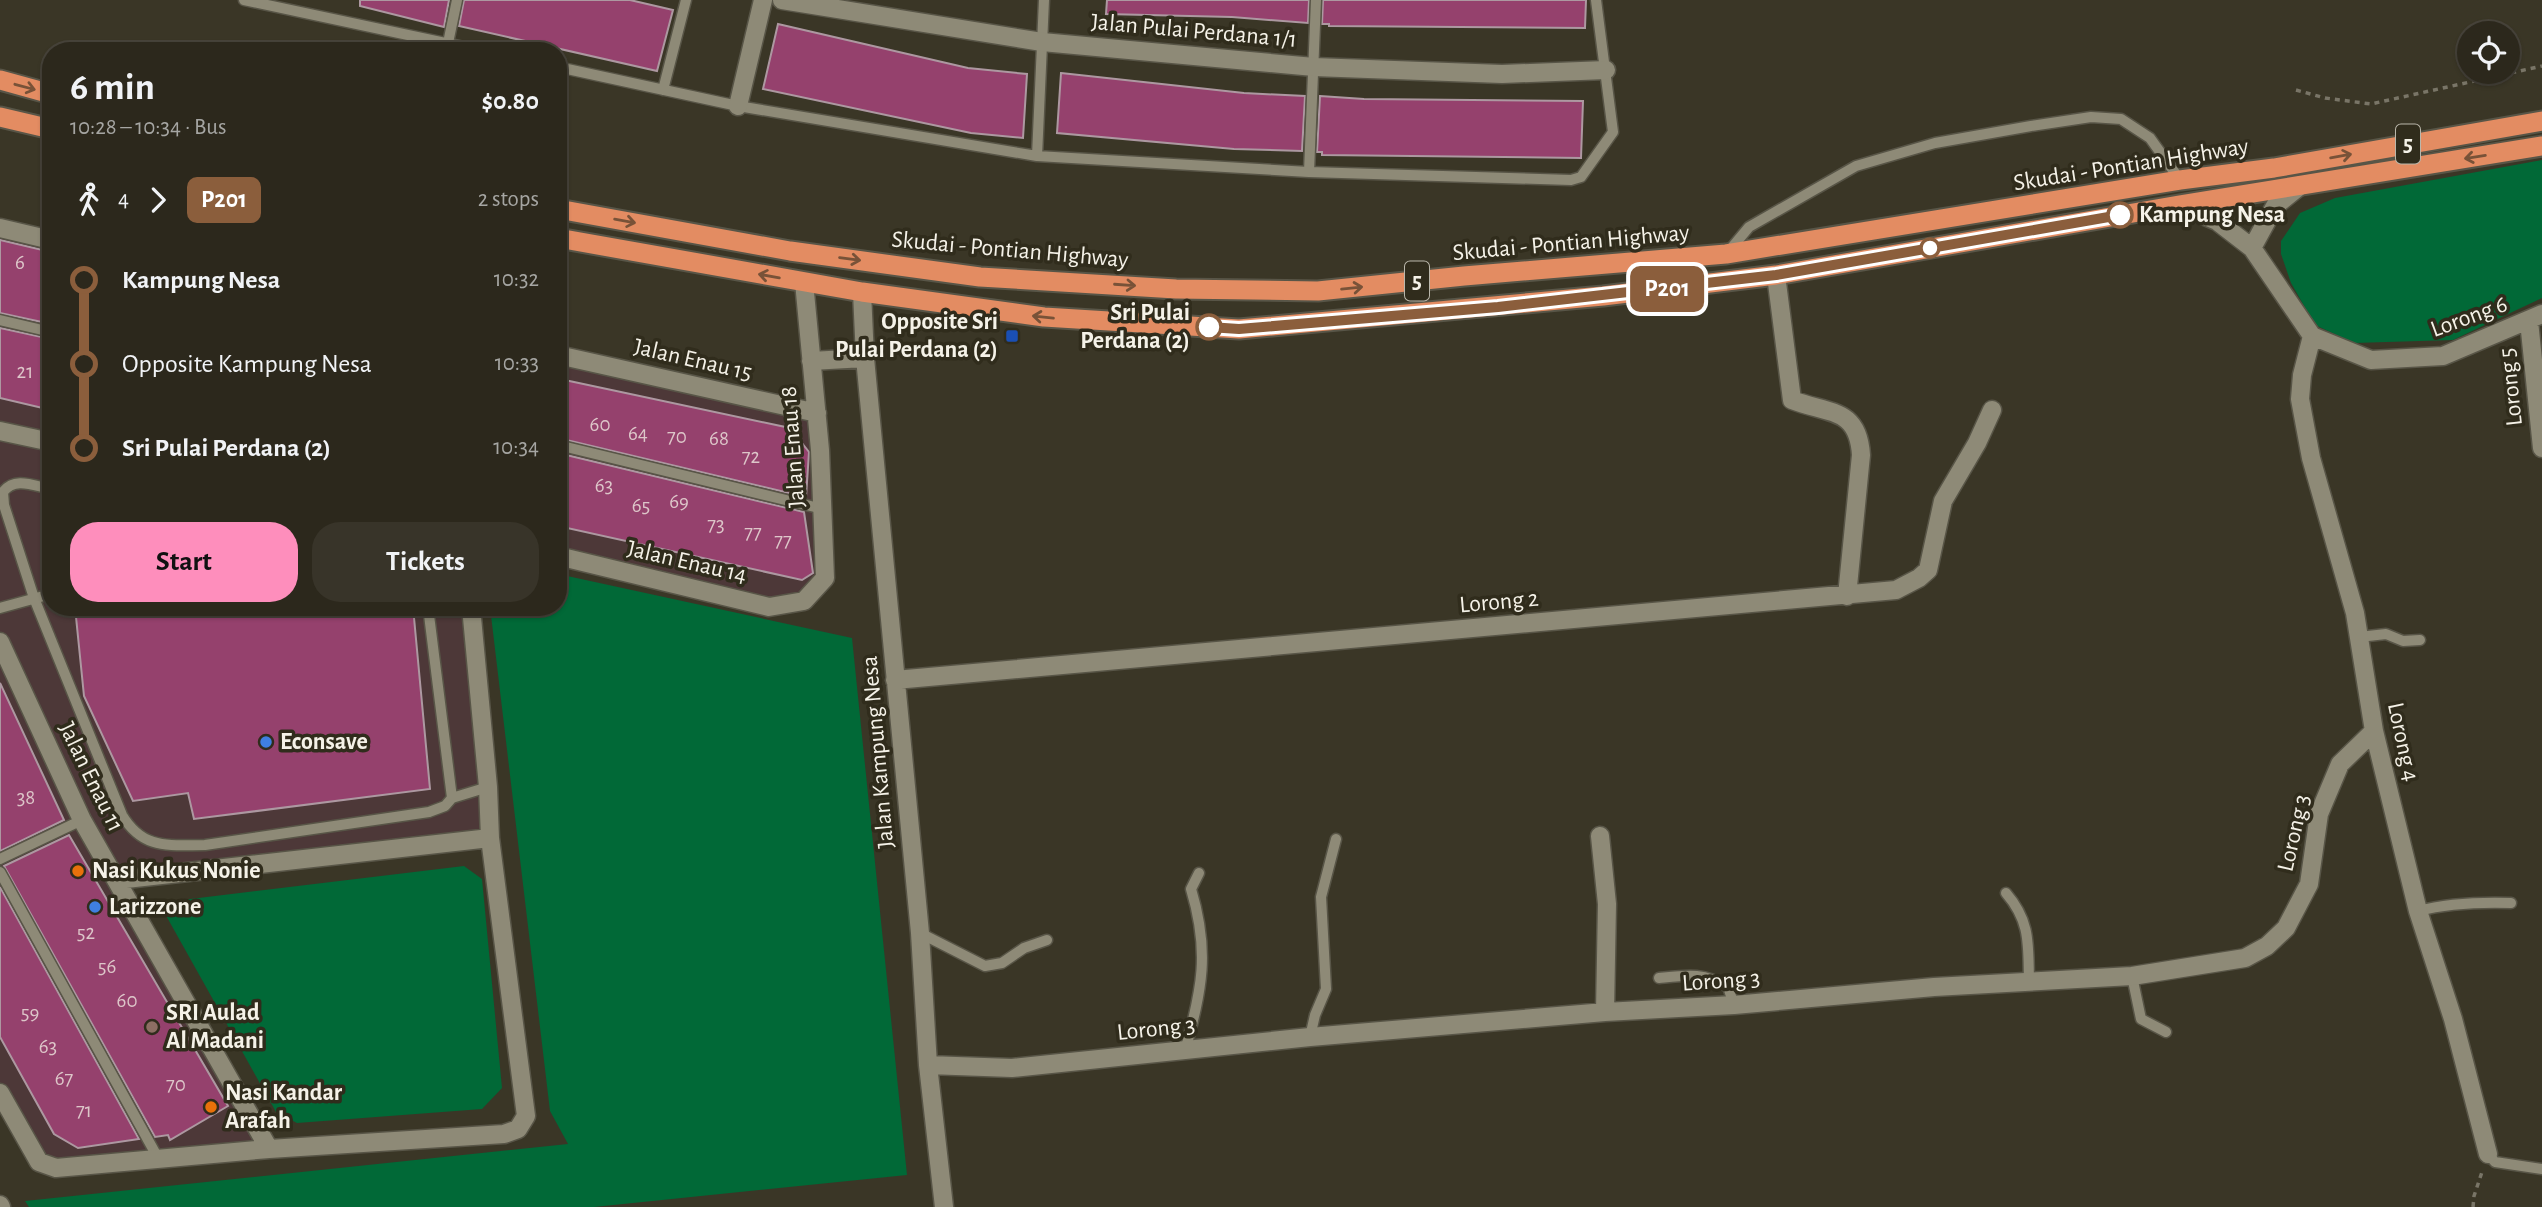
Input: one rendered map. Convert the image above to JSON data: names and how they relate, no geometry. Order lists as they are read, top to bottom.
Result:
{
  "streets": {
    "highway": ["5", "Skudai - Pontian Highway"],
    "street": [
      "Jalan Pulai Perdana 1/1",
      "Lorong 6",
      "Jalan Enau 15",
      "Lorong 5",
      "Jalan Enau 18",
      "Jalan Enau 14",
      "Lorong 2",
      "Lorong 4",
      "Jalan Kampung Nesa",
      "Jalan Enau 11",
      "Lorong 3"
    ]
  },
  "crossings": [
    ["5", "Skudai - Pontian Highway"],
    ["Skudai - Pontian Highway", "Jalan Enau 18"],
    ["Skudai - Pontian Highway", "Jalan Kampung Nesa"],
    ["Lorong 6", "Lorong 5"],
    ["Lorong 6", "Lorong 4"],
    ["Jalan Enau 15", "Jalan Enau 18"],
    ["Jalan Enau 18", "Jalan Enau 14"],
    ["Lorong 2", "Jalan Kampung Nesa"],
    ["Lorong 4", "Lorong 3"],
    ["Jalan Kampung Nesa", "Lorong 3"]
  ],
  "places": {
    "other": [
      "Kampung Nesa",
      "Sri Pulai Perdana (2)",
      "Econsave",
      "Nasi Kukus Nonie",
      "Larizzone",
      "SRI Aulad Al Madani",
      "Nasi Kandar Arafah"
    ],
    "transit": ["Opposite Sri Pulai Perdana (2)"]
  },
  "lines": ["bus line P201"],
  "house_numbers": [
    "6",
    "21",
    "60",
    "64",
    "70",
    "68",
    "72",
    "63",
    "69",
    "65",
    "73",
    "77",
    "77",
    "38",
    "52",
    "56",
    "60",
    "59",
    "63",
    "67",
    "70",
    "71"
  ],
  "page": {
    "on_map": "P201",
    "heading": ["6 min", "10:28 – 10:34 · Bus", "$0.80"],
    "legs": ["4", "P201", "2 stops"],
    "list": [
      {
        "name": "Kampung Nesa",
        "value": "10:32"
      },
      {
        "name": "Opposite Kampung Nesa",
        "value": "10:33"
      },
      {
        "name": "Sri Pulai Perdana (2)",
        "value": "10:34"
      }
    ],
    "buttons": ["Start", "Tickets"]
  }
}
